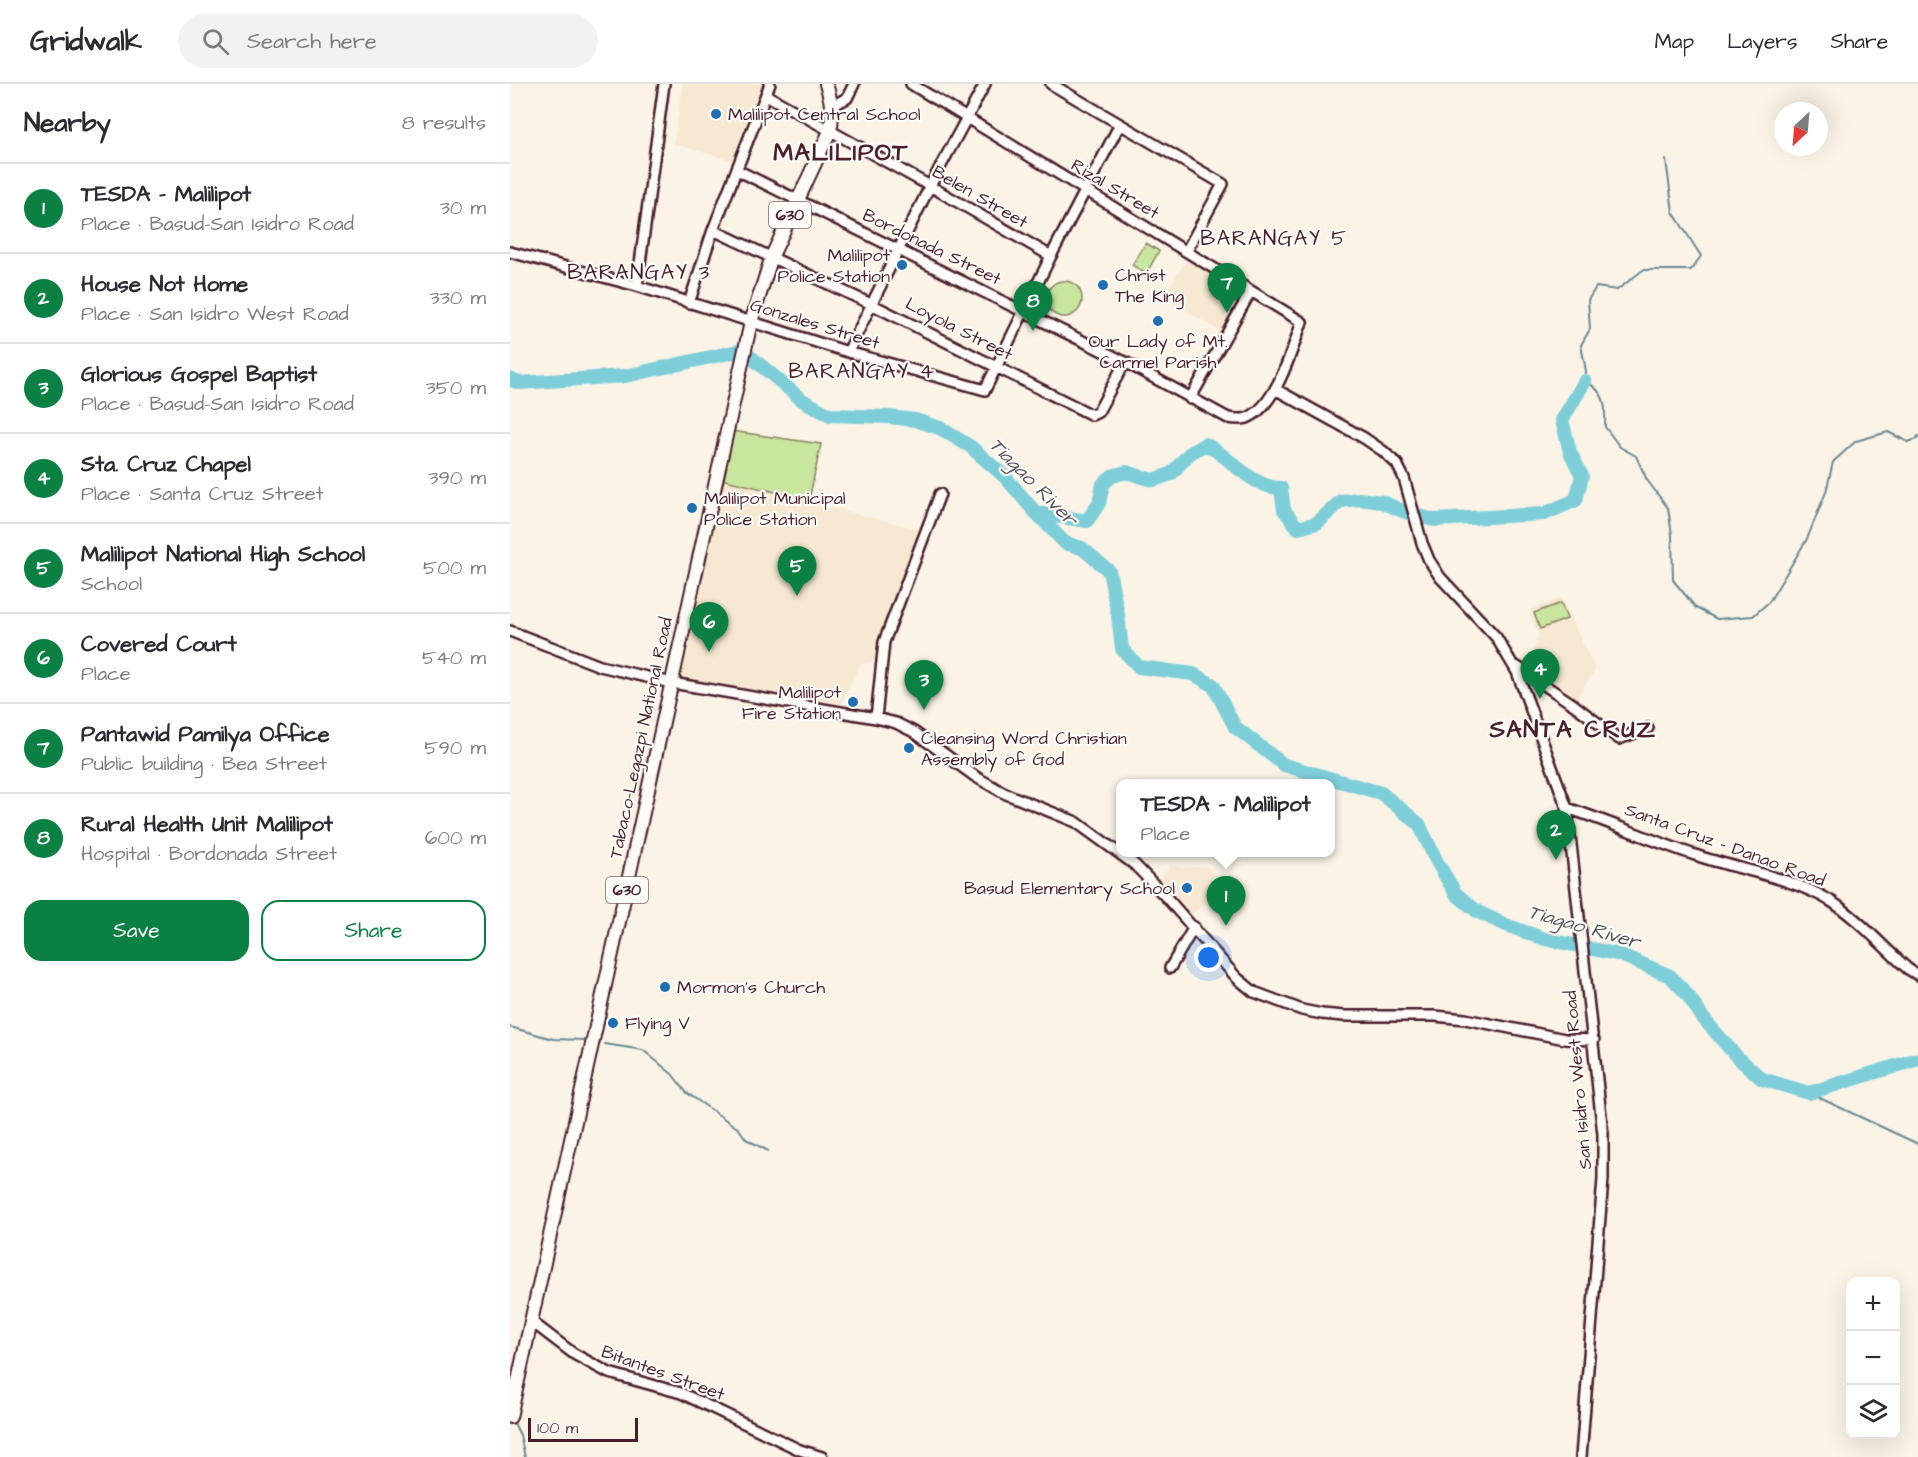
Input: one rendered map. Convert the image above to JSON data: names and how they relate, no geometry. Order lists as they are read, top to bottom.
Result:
{
  "streets": {
    "main road": ["630", "Tabaco-Legazpi National Road"],
    "street": [
      "Rizal Street",
      "Belen Street",
      "Bordonada Street",
      "Gonzales Street",
      "Loyola Street",
      "Santa Cruz – Danao Road",
      "San Isidro West Road",
      "Bitantes Street"
    ]
  },
  "crossings": [
    ["Rizal Street", "Bordonada Street"],
    ["Belen Street", "630"],
    ["630", "Bordonada Street"],
    ["630", "Gonzales Street"],
    ["630", "Loyola Street"],
    ["630", "Tabaco-Legazpi National Road"],
    ["Bordonada Street", "Loyola Street"],
    ["Gonzales Street", "Loyola Street"],
    ["Gonzales Street", "Tabaco-Legazpi National Road"],
    ["Tabaco-Legazpi National Road", "Bitantes Street"],
    ["Santa Cruz – Danao Road", "San Isidro West Road"]
  ],
  "districts": [
    "MALILIPOT",
    "BARANGAY 5",
    "BARANGAY 3",
    "BARANGAY 4",
    "SANTA CRUZ"
  ],
  "water": ["Tiagao River"],
  "places": [
    "Malilipot Central School",
    "Malilipot Police Station",
    "Christ The King",
    "Our Lady of Mt. Carmel Parish",
    "Malilipot Municipal Police Station",
    "Malilipot Fire Station",
    "Cleansing Word Christian Assembly of God",
    "Basud Elementary School",
    "Mormon's Church",
    "Flying V"
  ],
  "scale_bar": "100 m",
  "north": "bottom left",
  "page": {
    "header": "Gridwalk",
    "search": "Search here",
    "nav": ["Map", "Layers", "Share"],
    "heading": ["Nearby", "8 results"],
    "list": [
      {
        "mark": "1",
        "name": "TESDA - Malilipot",
        "note": "Place · Basud-San Isidro Road",
        "value": "30 m"
      },
      {
        "mark": "2",
        "name": "House Not Home",
        "note": "Place · San Isidro West Road",
        "value": "330 m"
      },
      {
        "mark": "3",
        "name": "Glorious Gospel Baptist",
        "note": "Place · Basud-San Isidro Road",
        "value": "350 m"
      },
      {
        "mark": "4",
        "name": "Sta. Cruz Chapel",
        "note": "Place · Santa Cruz Street",
        "value": "390 m"
      },
      {
        "mark": "5",
        "name": "Malilipot National High School",
        "note": "School",
        "value": "500 m"
      },
      {
        "mark": "6",
        "name": "Covered Court",
        "note": "Place",
        "value": "540 m"
      },
      {
        "mark": "7",
        "name": "Pantawid Pamilya Office",
        "note": "Public building · Bea Street",
        "value": "590 m"
      },
      {
        "mark": "8",
        "name": "Rural Health Unit Malilipot",
        "note": "Hospital · Bordonada Street",
        "value": "600 m"
      }
    ],
    "pins": [
      "7",
      "8",
      "5",
      "6",
      "4",
      "3",
      "2",
      "1"
    ],
    "popup": ["TESDA - Malilipot", "Place"],
    "buttons": ["Save", "Share"],
    "map_buttons": ["+", "−"],
    "scale": "100 m"
  }
}
